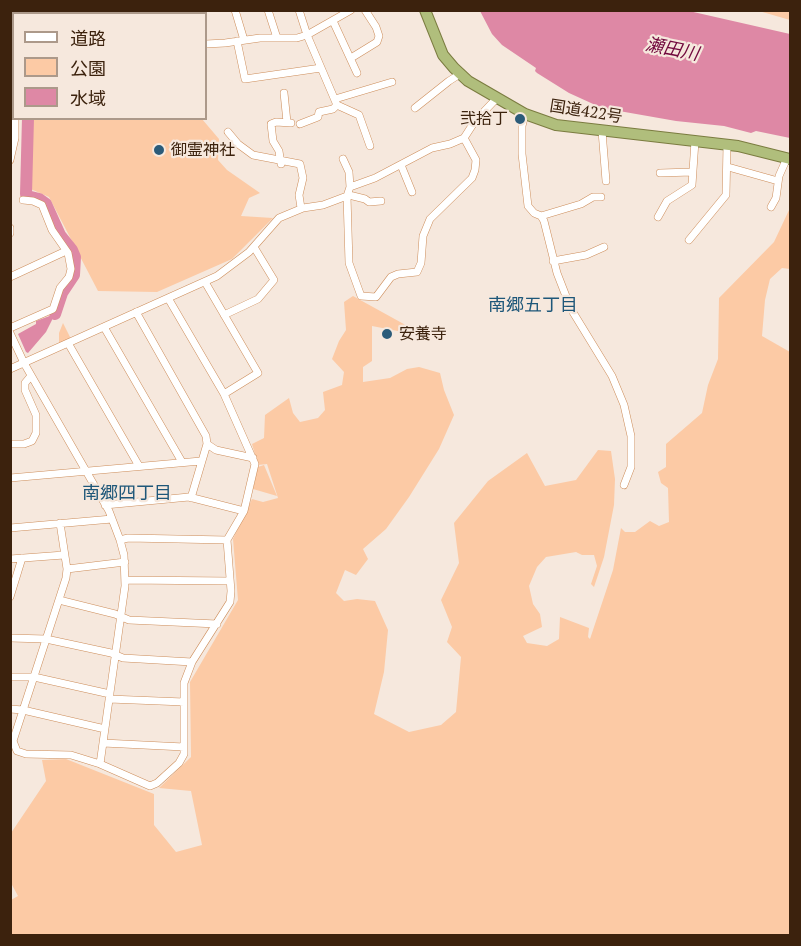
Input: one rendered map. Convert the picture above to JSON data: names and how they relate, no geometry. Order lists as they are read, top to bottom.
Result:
{
  "streets": {
    "highway": ["国道422号"]
  },
  "districts": ["南郷五丁目", "南郷四丁目"],
  "water": ["瀬田川"],
  "places": ["弐拾丁", "御霊神社", "安養寺"],
  "legend": ["道路", "公園", "水域"]
}
